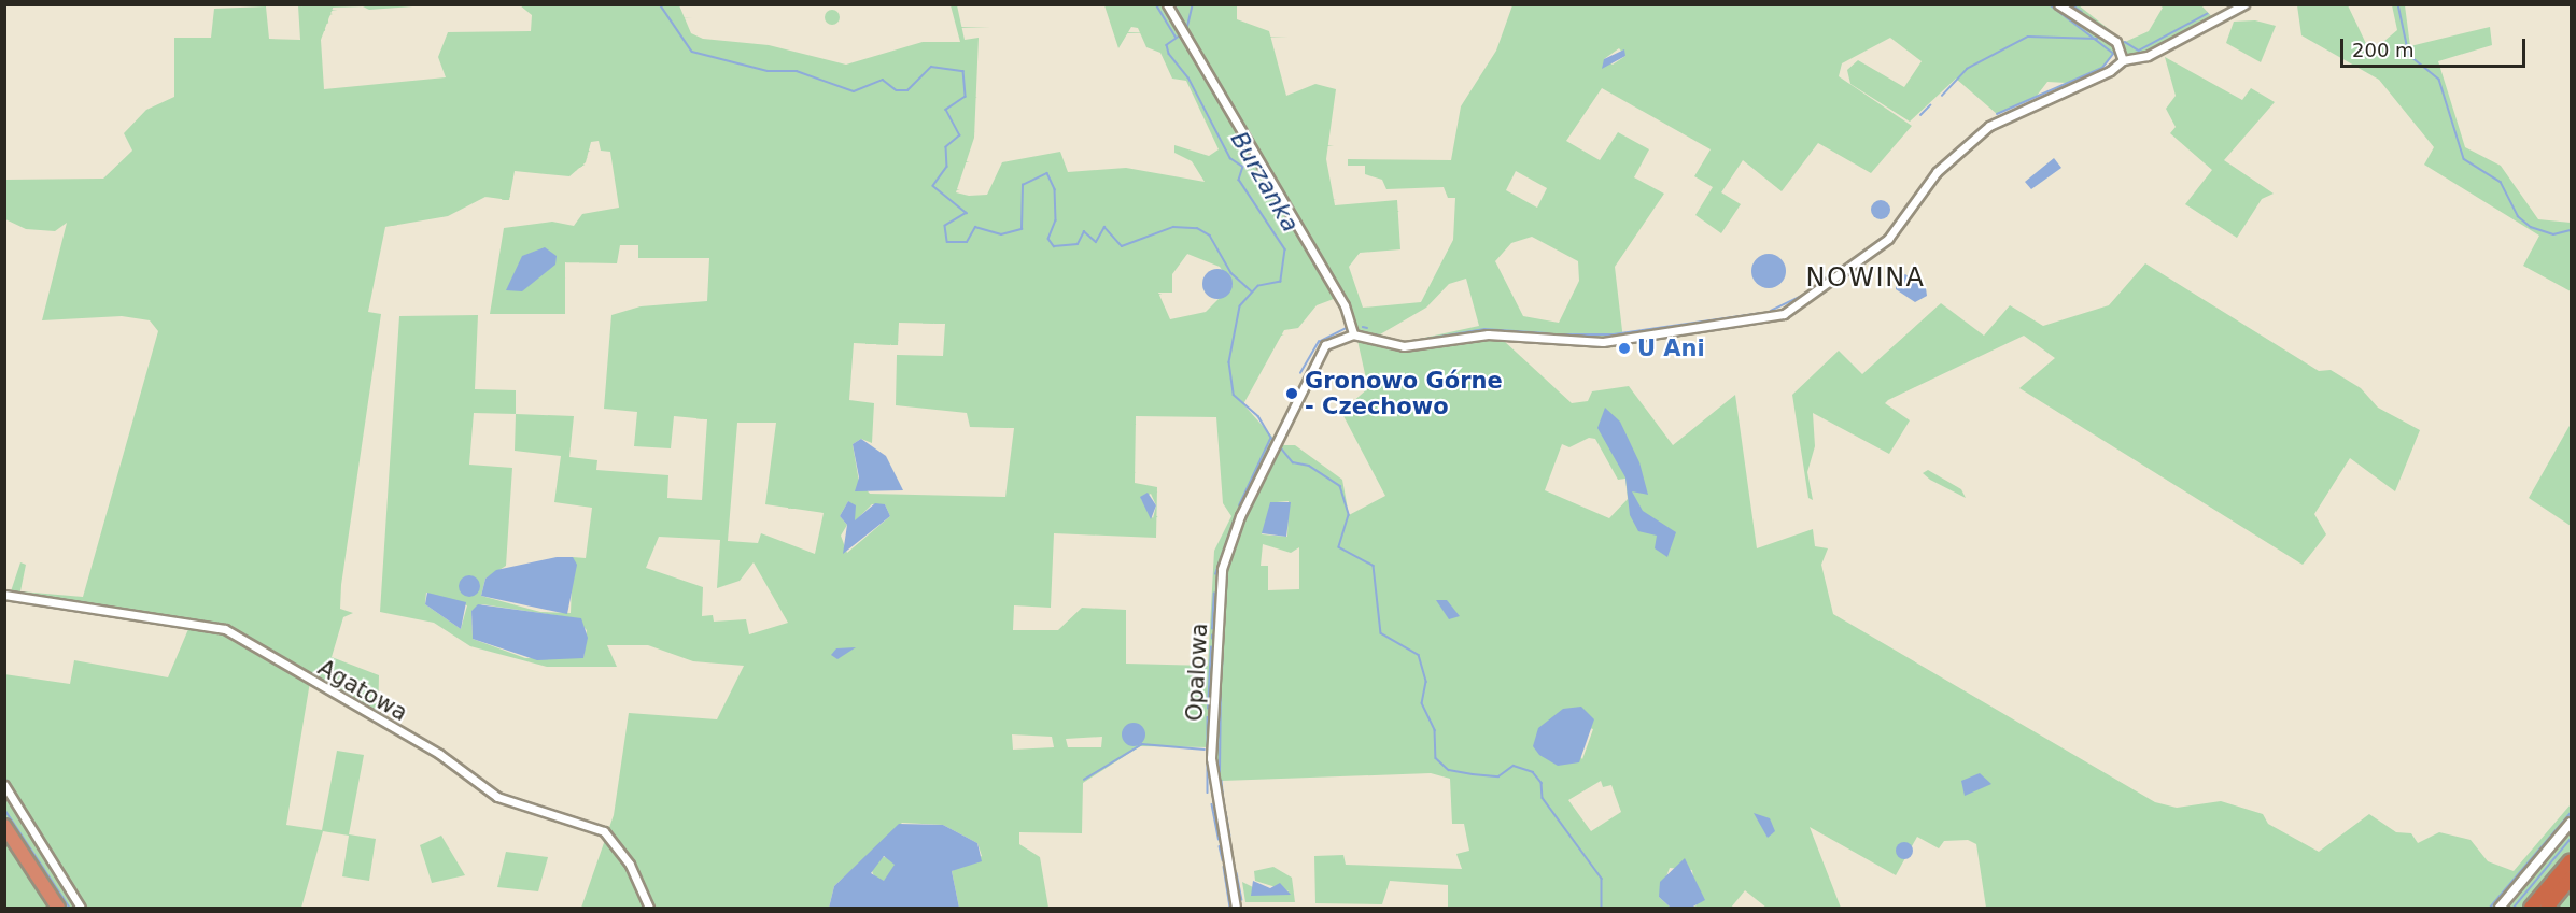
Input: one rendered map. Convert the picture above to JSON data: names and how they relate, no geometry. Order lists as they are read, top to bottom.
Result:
{
  "streets": {
    "street": ["Opalowa", "Agatowa"]
  },
  "districts": ["NOWINA"],
  "water": ["Burzanka"],
  "places": ["U Ani", "Gronowo Górne - Czechowo"],
  "scale_bar": "200 m"
}
